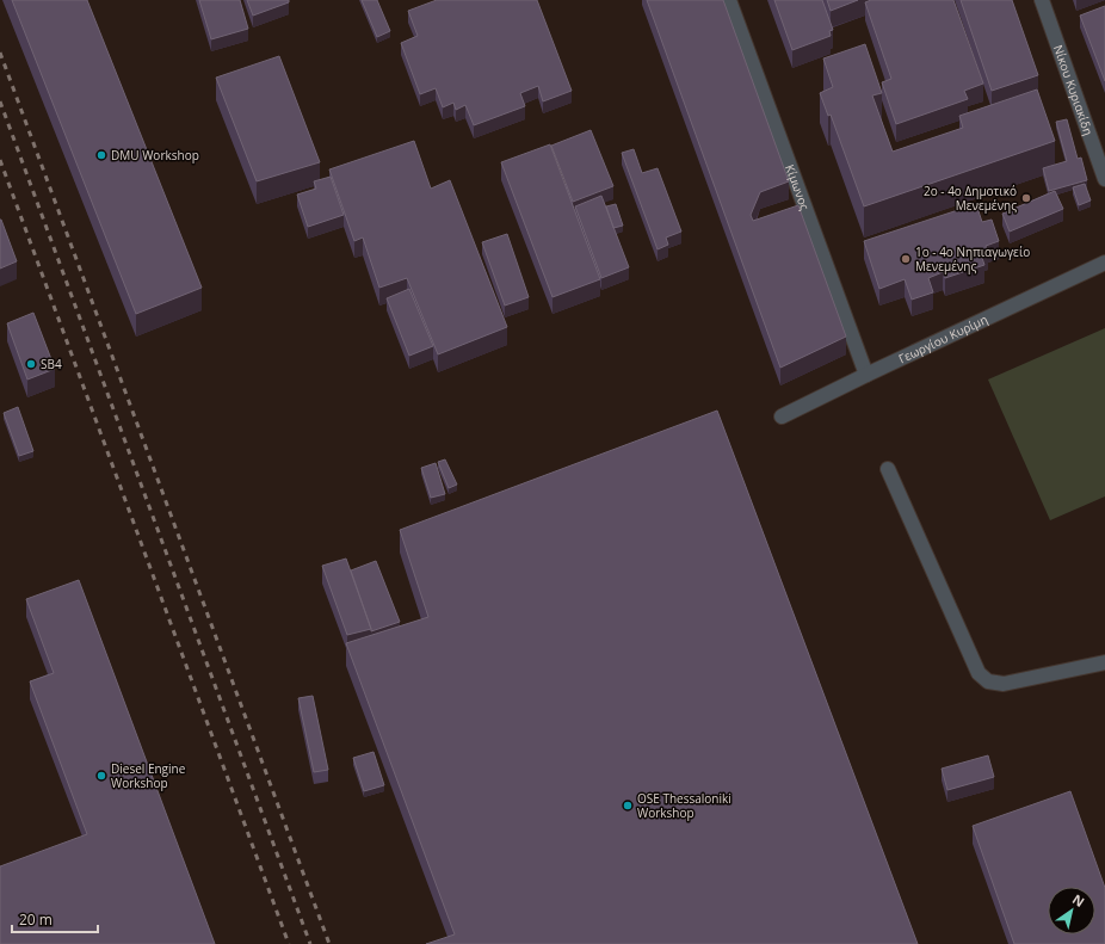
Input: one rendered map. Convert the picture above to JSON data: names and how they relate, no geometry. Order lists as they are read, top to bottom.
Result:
{
  "streets": {
    "street": ["Νίκου Κυριακίδη", "Κίμωνος", "Γεωργίου Κυρίμη"]
  },
  "crossings": [
    ["Κίμωνος", "Γεωργίου Κυρίμη"]
  ],
  "places": [
    "DMU Workshop",
    "2o - 4o Δημοτικό Μενεμένης",
    "1o - 4o Νηπιαγωγείο Μενεμένης",
    "SB4",
    "Diesel Engine Workshop",
    "OSE Thessaloniki Workshop"
  ],
  "scale_bar": "20 m",
  "north": "top right"
}
